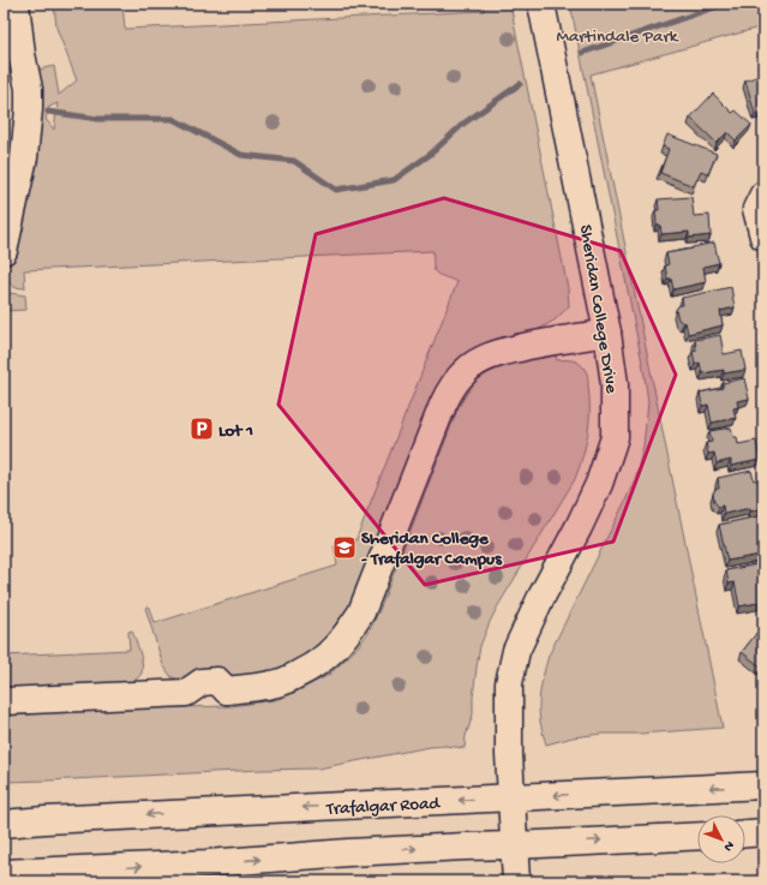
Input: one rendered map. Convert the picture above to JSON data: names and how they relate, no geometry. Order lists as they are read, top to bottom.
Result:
{
  "streets": {
    "main road": ["Sheridan College Drive", "Trafalgar Road"]
  },
  "crossings": [
    ["Sheridan College Drive", "Trafalgar Road"]
  ],
  "parks": ["Martindale Park"],
  "places": {
    "parking": ["Lot 1"],
    "school or university": ["Sheridan College - Trafalgar Campus"]
  },
  "north": "bottom right"
}
